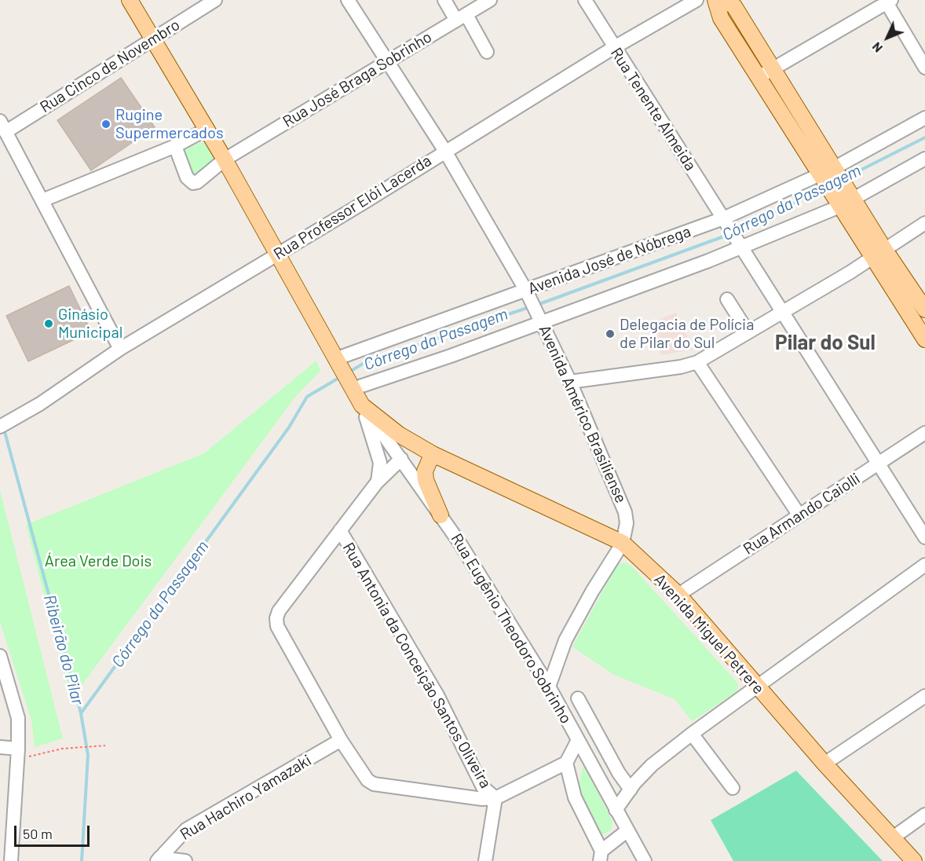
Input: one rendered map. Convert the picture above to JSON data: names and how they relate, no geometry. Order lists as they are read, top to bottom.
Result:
{
  "streets": {
    "main road": ["Avenida Miguel Petrere"],
    "street": [
      "Rua Cinco de Novembro",
      "Rua José Braga Sobrinho",
      "Rua Tenente Almeida",
      "Rua Professor Elói Lacerda",
      "Avenida José de Nóbrega",
      "Avenida Américo Brasiliense",
      "Rua Armando Caiolli",
      "Rua Eugênio Theodoro Sobrinho",
      "Rua Antonia da Conceição Santos Oliveira",
      "Rua Hachiro Yamazaki"
    ]
  },
  "crossings": [
    ["Rua Cinco de Novembro", "Avenida Miguel Petrere"],
    ["Rua José Braga Sobrinho", "Avenida Miguel Petrere"],
    ["Rua Tenente Almeida", "Rua Professor Elói Lacerda"],
    ["Rua Tenente Almeida", "Avenida José de Nóbrega"],
    ["Rua Tenente Almeida", "Rua Armando Caiolli"],
    ["Rua Professor Elói Lacerda", "Avenida Miguel Petrere"],
    ["Avenida José de Nóbrega", "Avenida Américo Brasiliense"],
    ["Avenida José de Nóbrega", "Avenida Miguel Petrere"],
    ["Avenida Américo Brasiliense", "Avenida Miguel Petrere"],
    ["Rua Armando Caiolli", "Avenida Miguel Petrere"],
    ["Rua Eugênio Theodoro Sobrinho", "Avenida Miguel Petrere"]
  ],
  "districts": ["Pilar do Sul"],
  "water": ["Córrego da Passagem", "Ribeirão do Pilar"],
  "parks": ["Área Verde Dois"],
  "places": ["Rugine Supermercados", "Ginásio Municipal", "Delegacia de Polícia de Pilar do Sul"],
  "scale_bar": "50 m",
  "north": "bottom left"
}
